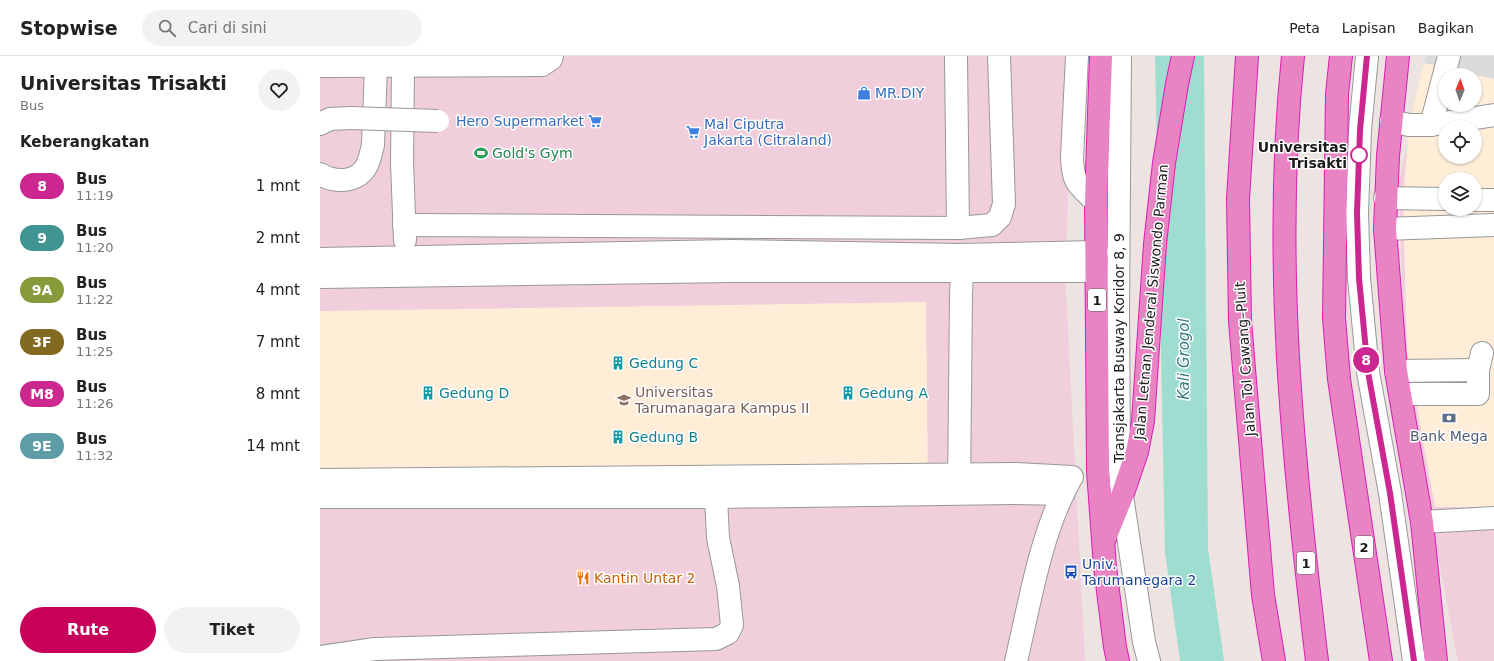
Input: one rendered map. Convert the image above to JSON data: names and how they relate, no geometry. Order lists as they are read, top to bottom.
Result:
{
  "streets": {
    "highway": [
      "1",
      "Jalan Letnan Jenderal Siswondo Parman",
      "Jalan Tol Cawang–Pluit",
      "2"
    ],
    "street": ["Transjakarta Busway Koridor 8, 9"]
  },
  "crossings": [
    ["Jalan Letnan Jenderal Siswondo Parman", "Transjakarta Busway Koridor 8, 9"]
  ],
  "water": ["Kali Grogol"],
  "places": {
    "shop": ["MR.DIY"],
    "supermarket": ["Hero Supermarket", "Mal Ciputra Jakarta (Citraland)"],
    "sports": ["Gold's Gym"],
    "other": ["Universitas Trisakti"],
    "building": [
      "Gedung C",
      "Gedung D",
      "Gedung A",
      "Gedung B"
    ],
    "school or university": ["Universitas Tarumanagara Kampus II"],
    "bank": ["Bank Mega"],
    "bus stop": ["Univ. Tarumanegara 2"],
    "restaurant": ["Kantin Untar 2"]
  },
  "lines": ["bus line 8"],
  "north": "top",
  "page": {
    "header": "Stopwise",
    "search": "Cari di sini",
    "nav": ["Peta", "Lapisan", "Bagikan"],
    "heading": [
      ["Universitas Trisakti", "Bus"],
      "Keberangkatan"
    ],
    "on_map": "8",
    "list": [
      {
        "mark": "8",
        "name": "Bus",
        "note": "11:19",
        "value": "1 mnt"
      },
      {
        "mark": "9",
        "name": "Bus",
        "note": "11:20",
        "value": "2 mnt"
      },
      {
        "mark": "9A",
        "name": "Bus",
        "note": "11:22",
        "value": "4 mnt"
      },
      {
        "mark": "3F",
        "name": "Bus",
        "note": "11:25",
        "value": "7 mnt"
      },
      {
        "mark": "M8",
        "name": "Bus",
        "note": "11:26",
        "value": "8 mnt"
      },
      {
        "mark": "9E",
        "name": "Bus",
        "note": "11:32",
        "value": "14 mnt"
      }
    ],
    "buttons": ["Rute", "Tiket"]
  }
}
